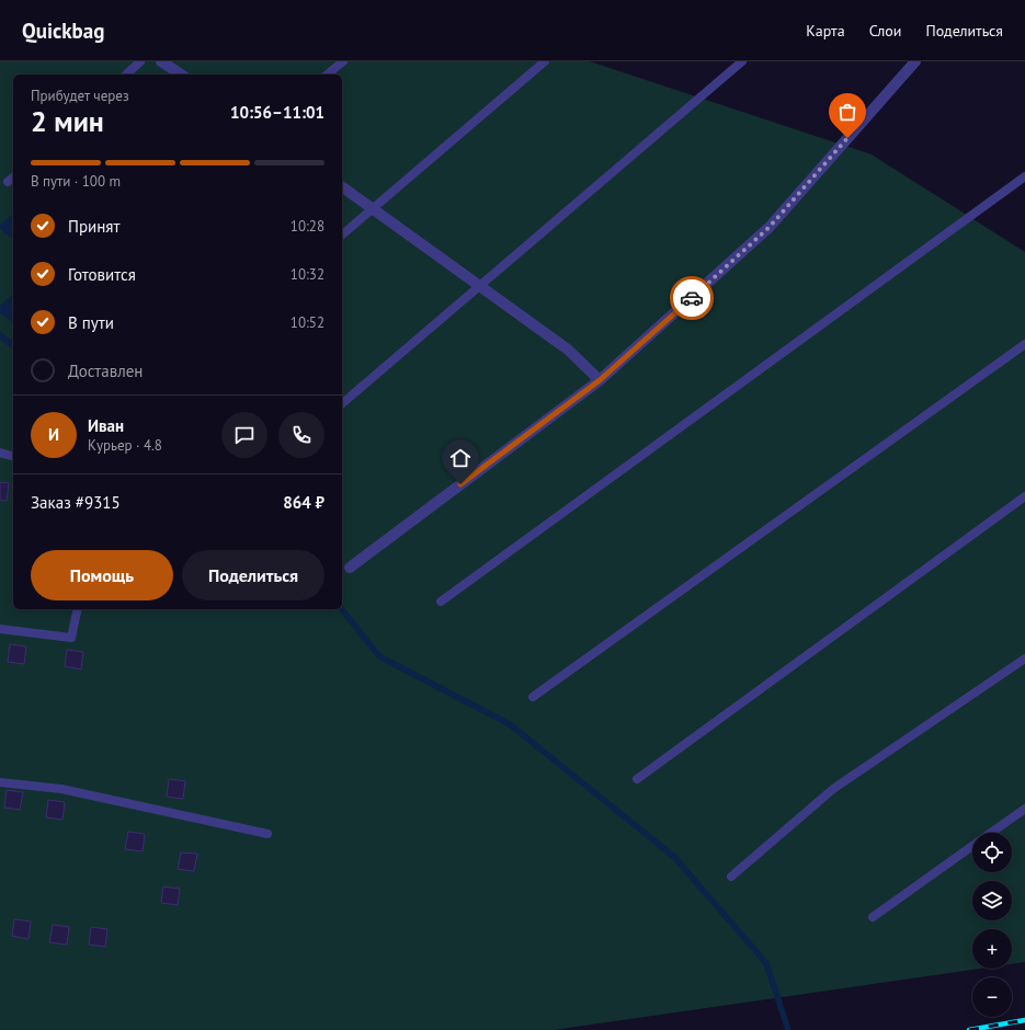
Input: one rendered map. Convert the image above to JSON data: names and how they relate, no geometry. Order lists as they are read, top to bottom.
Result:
{
  "page": {
    "header": "Quickbag",
    "nav": ["Карта", "Слои", "Поделиться"],
    "heading": ["2 мин", "Прибудет через", "10:56–11:01"],
    "panel": [
      "Иван",
      "Курьер · 4.8",
      "Заказ #9315",
      "864 ₽"
    ],
    "bar": "В пути · 100 m",
    "list": [
      ["Принят", "10:28"],
      ["Готовится", "10:32"],
      ["В пути", "10:52"],
      "Доставлен"
    ],
    "round": "И",
    "buttons": ["Помощь", "Поделиться"],
    "map_buttons": ["+", "−"]
  }
}
